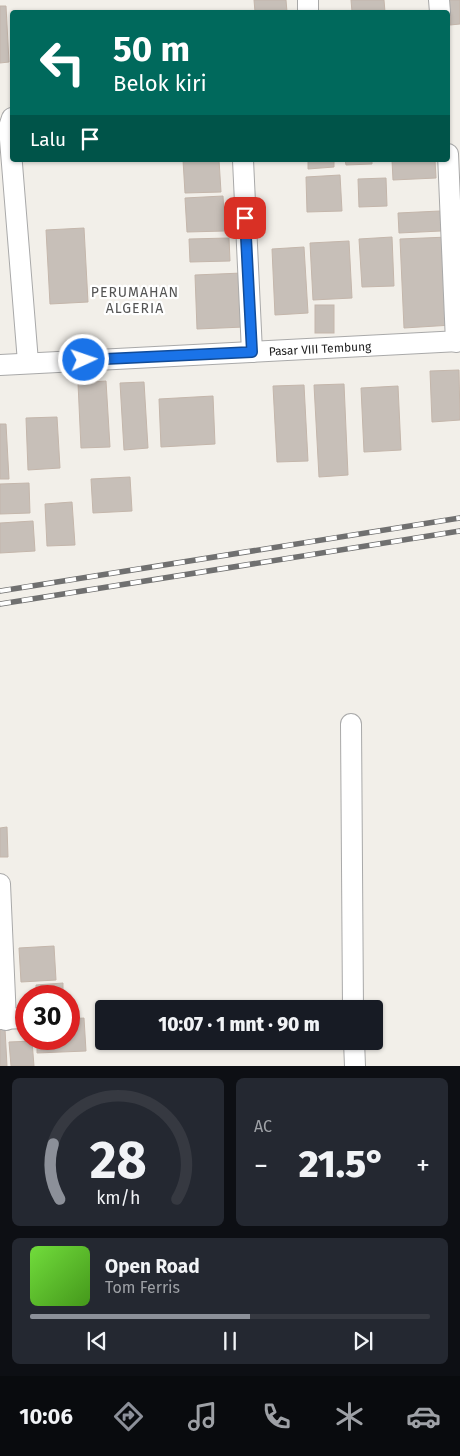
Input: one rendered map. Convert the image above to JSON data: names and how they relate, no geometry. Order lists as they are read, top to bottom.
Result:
{
  "streets": {
    "street": ["Pasar VIII Tembung"]
  },
  "districts": ["PERUMAHAN ALGERIA"],
  "page": {
    "turn": ["50 m", "Belok kiri"],
    "then": "Lalu",
    "limit": "30",
    "trip": "10:07 · 1 mnt · 90 m",
    "tile": "AC",
    "heat": ["−", "21.5°", "+"],
    "song": ["Open Road", "Tom Ferris"],
    "tabs": "10:06",
    "gauge": ["28", "km/h"]
  }
}
